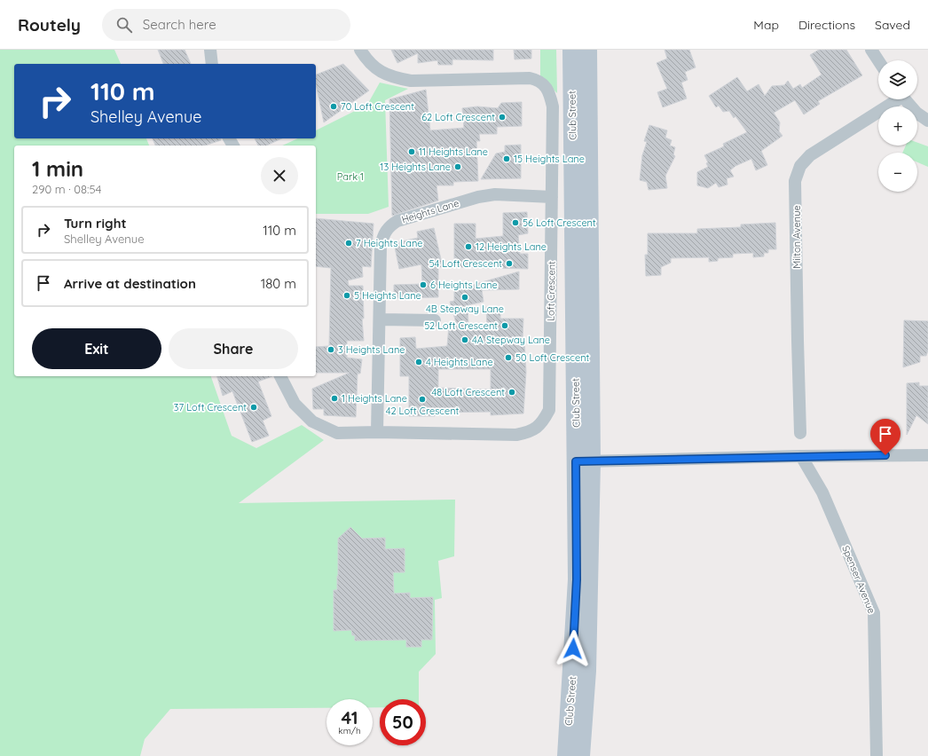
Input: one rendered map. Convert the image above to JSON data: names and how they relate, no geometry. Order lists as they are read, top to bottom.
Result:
{
  "streets": {
    "main road": ["Club Street"],
    "street": [
      "Heights Lane",
      "Milton Avenue",
      "Loft Crescent",
      "Spenser Avenue"
    ]
  },
  "crossings": [
    ["Heights Lane", "Loft Crescent"]
  ],
  "parks": ["Park 1"],
  "places": [
    "70 Loft Crescent",
    "62 Loft Crescent",
    "11 Heights Lane",
    "15 Heights Lane",
    "13 Heights Lane",
    "56 Loft Crescent",
    "7 Heights Lane",
    "12 Heights Lane",
    "54 Loft Crescent",
    "6 Heights Lane",
    "5 Heights Lane",
    "4B Stepway Lane",
    "52 Loft Crescent",
    "4A Stepway Lane",
    "3 Heights Lane",
    "50 Loft Crescent",
    "4 Heights Lane",
    "48 Loft Crescent",
    "1 Heights Lane",
    "42 Loft Crescent",
    "37 Loft Crescent"
  ],
  "page": {
    "header": "Routely",
    "search": "Search here",
    "nav": ["Map", "Directions", "Saved"],
    "map_buttons": ["+", "−"],
    "turn": ["110 m", "Shelley Avenue"],
    "heading": ["1 min", "290 m · 08:54"],
    "list": [
      {
        "name": "Turn right",
        "note": "Shelley Avenue",
        "value": "110 m"
      },
      {
        "name": "Arrive at destination",
        "value": "180 m"
      }
    ],
    "buttons": ["Exit", "Share"],
    "speed": "41 km/h",
    "limit": "50"
  }
}
